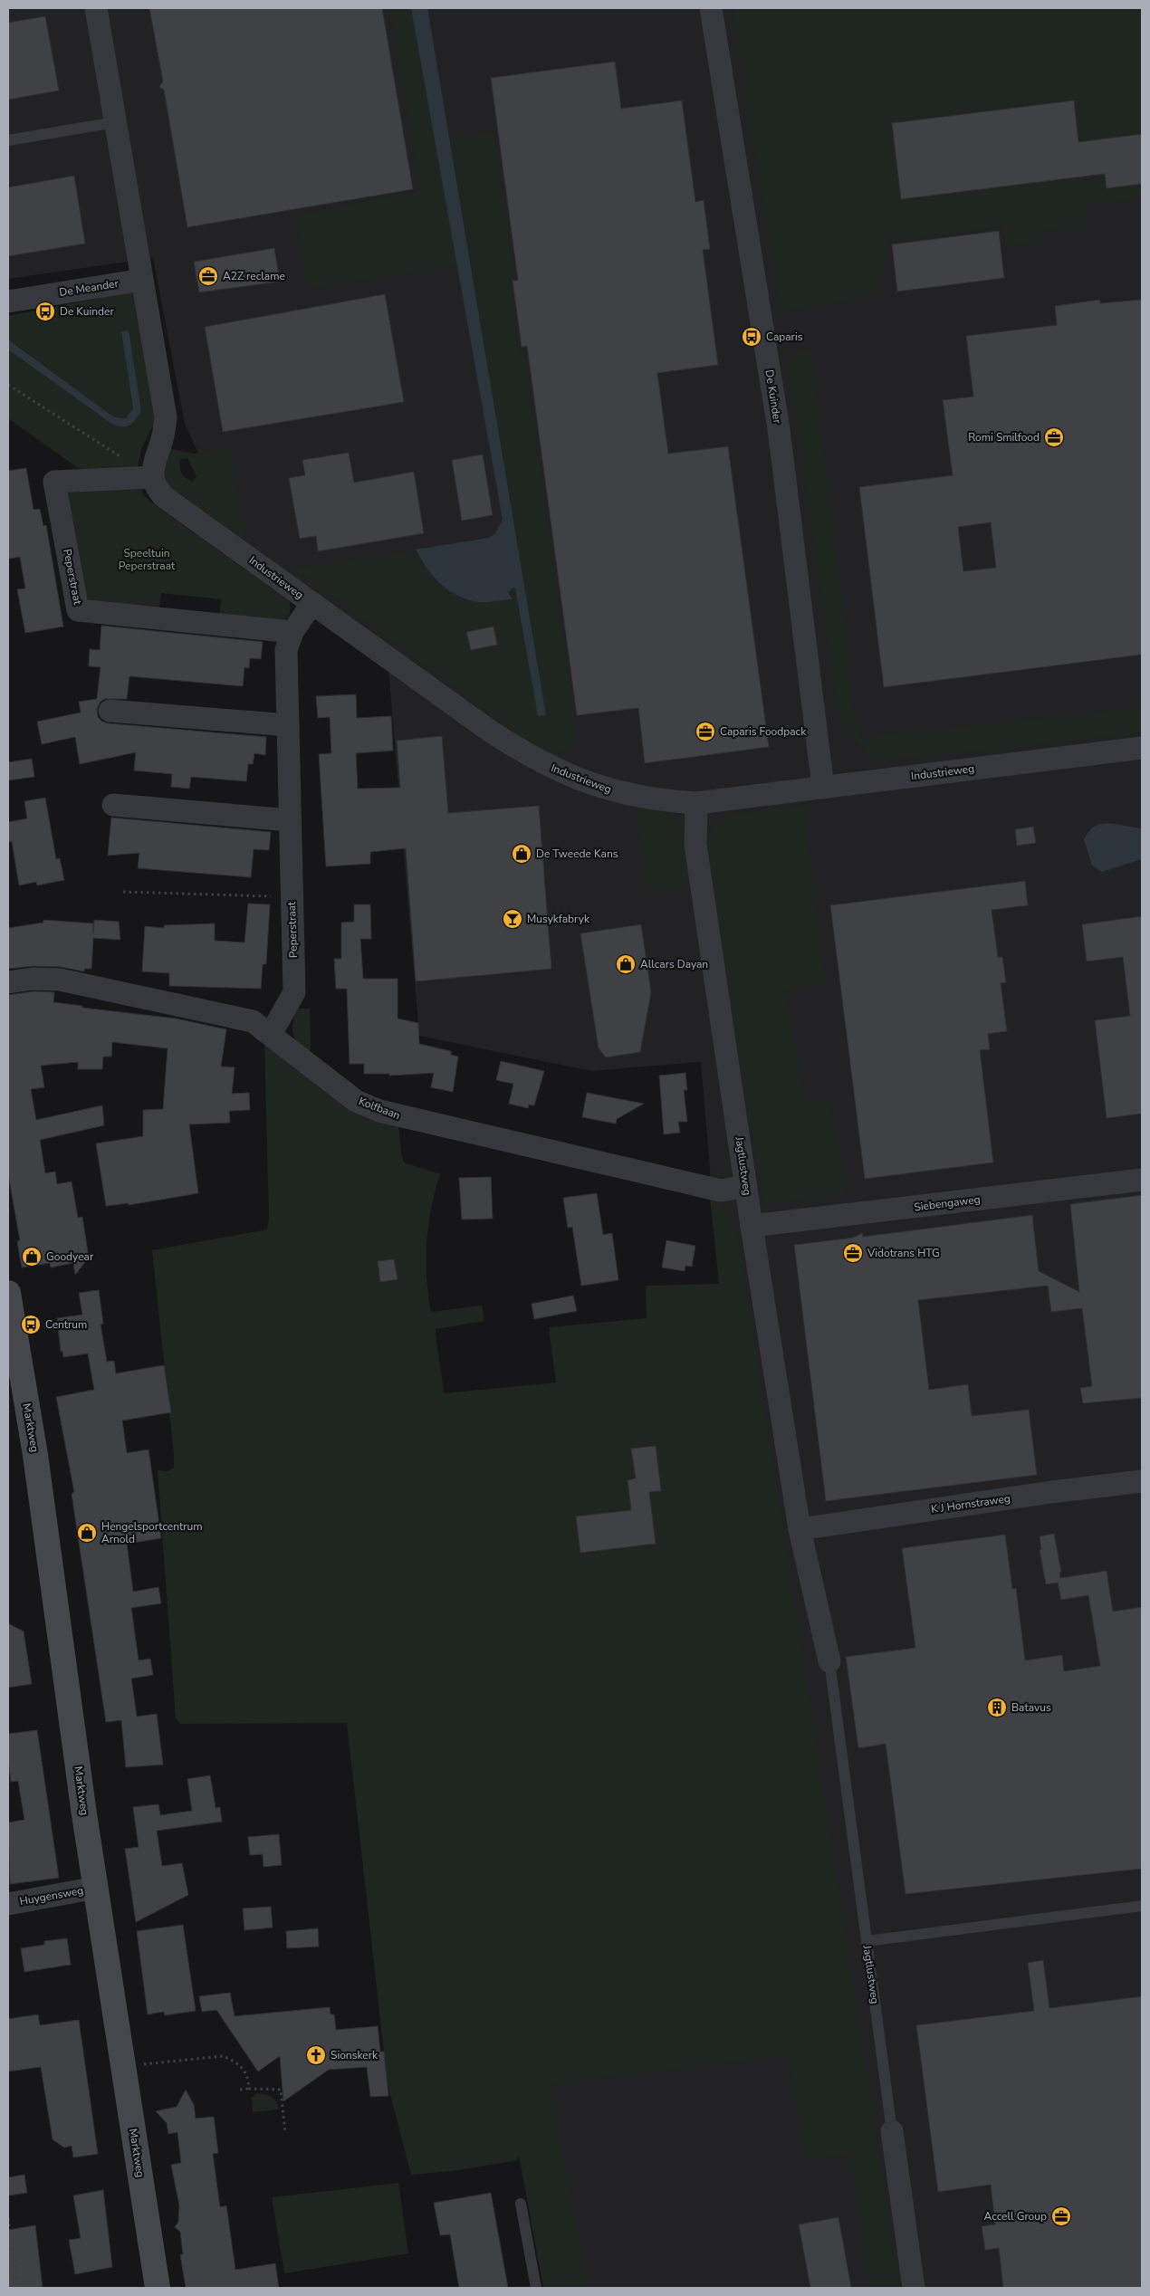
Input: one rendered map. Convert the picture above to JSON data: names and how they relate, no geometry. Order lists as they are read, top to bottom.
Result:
{
  "streets": {
    "street": [
      "De Meander",
      "De Kuinder",
      "Peperstraat",
      "Industrieweg",
      "Kolfbaan",
      "Jagtlustweg",
      "Siebengaweg",
      "Marktweg",
      "K J Hornstraweg",
      "Huygensweg"
    ]
  },
  "crossings": [
    ["De Kuinder", "Industrieweg"],
    ["Peperstraat", "Industrieweg"],
    ["Peperstraat", "Kolfbaan"],
    ["Industrieweg", "Jagtlustweg"],
    ["Kolfbaan", "Jagtlustweg"],
    ["Jagtlustweg", "Siebengaweg"],
    ["Jagtlustweg", "K J Hornstraweg"],
    ["Marktweg", "Huygensweg"]
  ],
  "parks": ["Speeltuin Peperstraat"],
  "places": {
    "office": [
      "A2Z reclame",
      "Romi Smilfood",
      "Caparis Foodpack",
      "Vidotrans HTG",
      "Accell Group"
    ],
    "bus stop": ["De Kuinder", "Caparis", "Centrum"],
    "shop": [
      "De Tweede Kans",
      "Allcars Dayan",
      "Goodyear",
      "Hengelsportcentrum Arnold"
    ],
    "bar": ["Musykfabryk"],
    "building": ["Batavus"],
    "church": ["Sionskerk"]
  }
}
